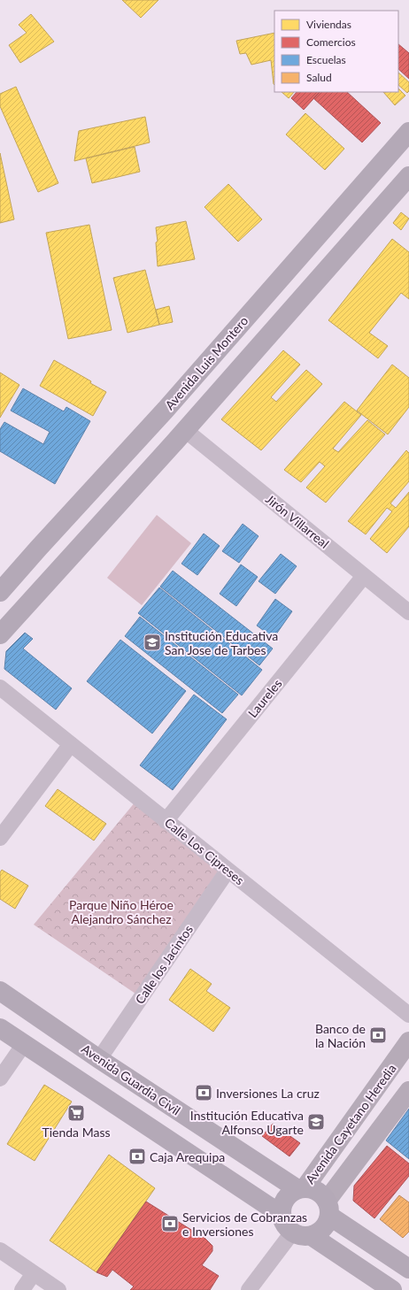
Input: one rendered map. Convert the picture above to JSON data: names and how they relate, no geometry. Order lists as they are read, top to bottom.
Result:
{
  "streets": {
    "main road": ["Avenida Luis Montero", "Avenida Guardia Civil", "Avenida Cayetano Heredia"],
    "street": [
      "Jirón Villarreal",
      "Laureles",
      "Calle Los Cipreses",
      "Calle los Jacintos"
    ]
  },
  "crossings": [
    ["Jirón Villarreal", "Laureles"],
    ["Laureles", "Calle Los Cipreses"],
    ["Calle Los Cipreses", "Calle los Jacintos"],
    ["Calle los Jacintos", "Avenida Guardia Civil"],
    ["Avenida Guardia Civil", "Avenida Cayetano Heredia"]
  ],
  "parks": ["Parque Niño Héroe Alejandro Sánchez"],
  "places": {
    "school or university": ["Institución Educativa San Jose de Tarbes", "Institución Educativa Alfonso Ugarte"],
    "bank": [
      "Banco de la Nación",
      "Inversiones La cruz",
      "Caja Arequipa",
      "Servicios de Cobranzas e Inversiones"
    ],
    "supermarket": ["Tienda Mass"]
  },
  "legend": [
    "Viviendas",
    "Comercios",
    "Escuelas",
    "Salud"
  ]
}
